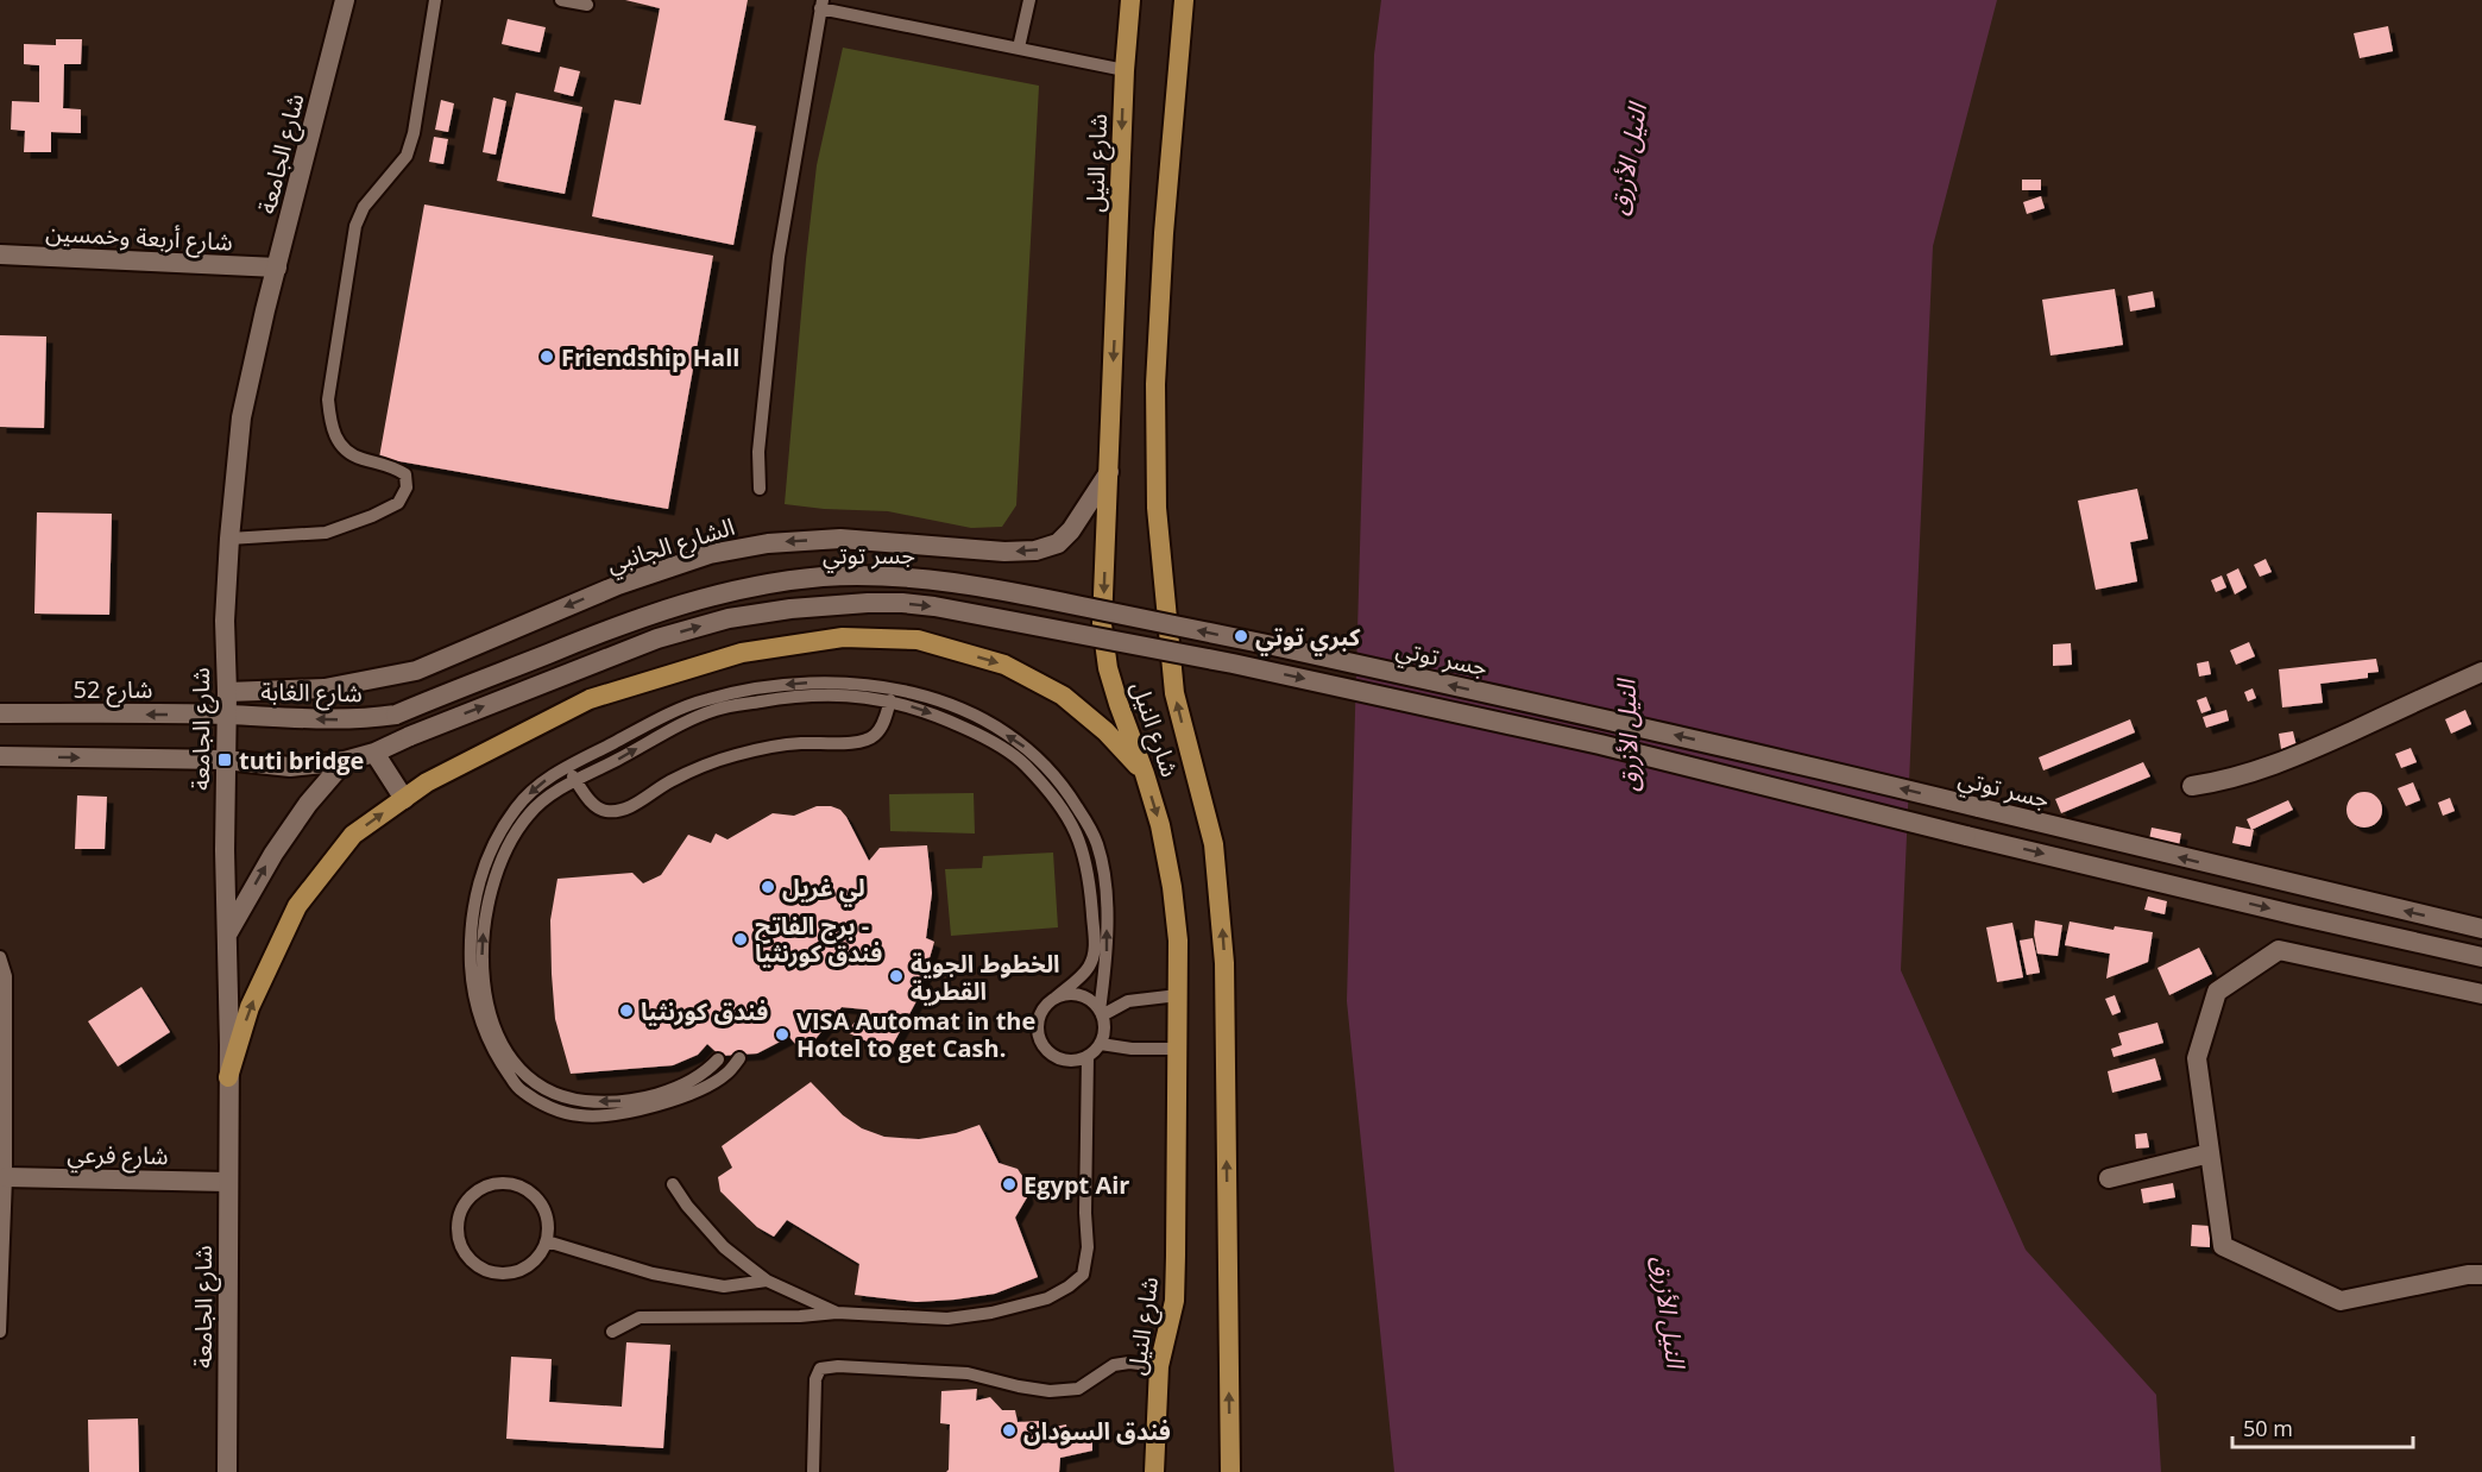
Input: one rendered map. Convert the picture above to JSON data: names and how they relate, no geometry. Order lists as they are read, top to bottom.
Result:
{
  "streets": {
    "main road": ["شارع النيل"],
    "street": [
      "شارع الجامعة",
      "شارع أربعة وخمسين",
      "الشارع الجانبي",
      "جسر توتي",
      "شارع 52",
      "شارع الغابة",
      "شارع فرعي"
    ]
  },
  "crossings": [
    ["شارع الجامعة", "شارع أربعة وخمسين"],
    ["شارع الجامعة", "الشارع الجانبي"],
    ["شارع الجامعة", "شارع 52"],
    ["شارع الجامعة", "شارع الغابة"],
    ["شارع الجامعة", "شارع فرعي"],
    ["شارع النيل", "الشارع الجانبي"],
    ["جسر توتي", "شارع الغابة"],
    ["شارع 52", "شارع الغابة"]
  ],
  "one_way": ["الشارع الجانبي"],
  "water": ["النيل الأزرق"],
  "places": {
    "other": [
      "Friendship Hall",
      "كبري توتي",
      "لي غريل",
      "برج الفاتح - فندق كورنثيا",
      "الخطوط الجوية القطرية",
      "فندق كورنثيا",
      "VISA Automat in the Hotel to get Cash.",
      "Egypt Air",
      "فندق السودان"
    ],
    "transit": ["tuti bridge"]
  },
  "scale_bar": "50 m"
}
